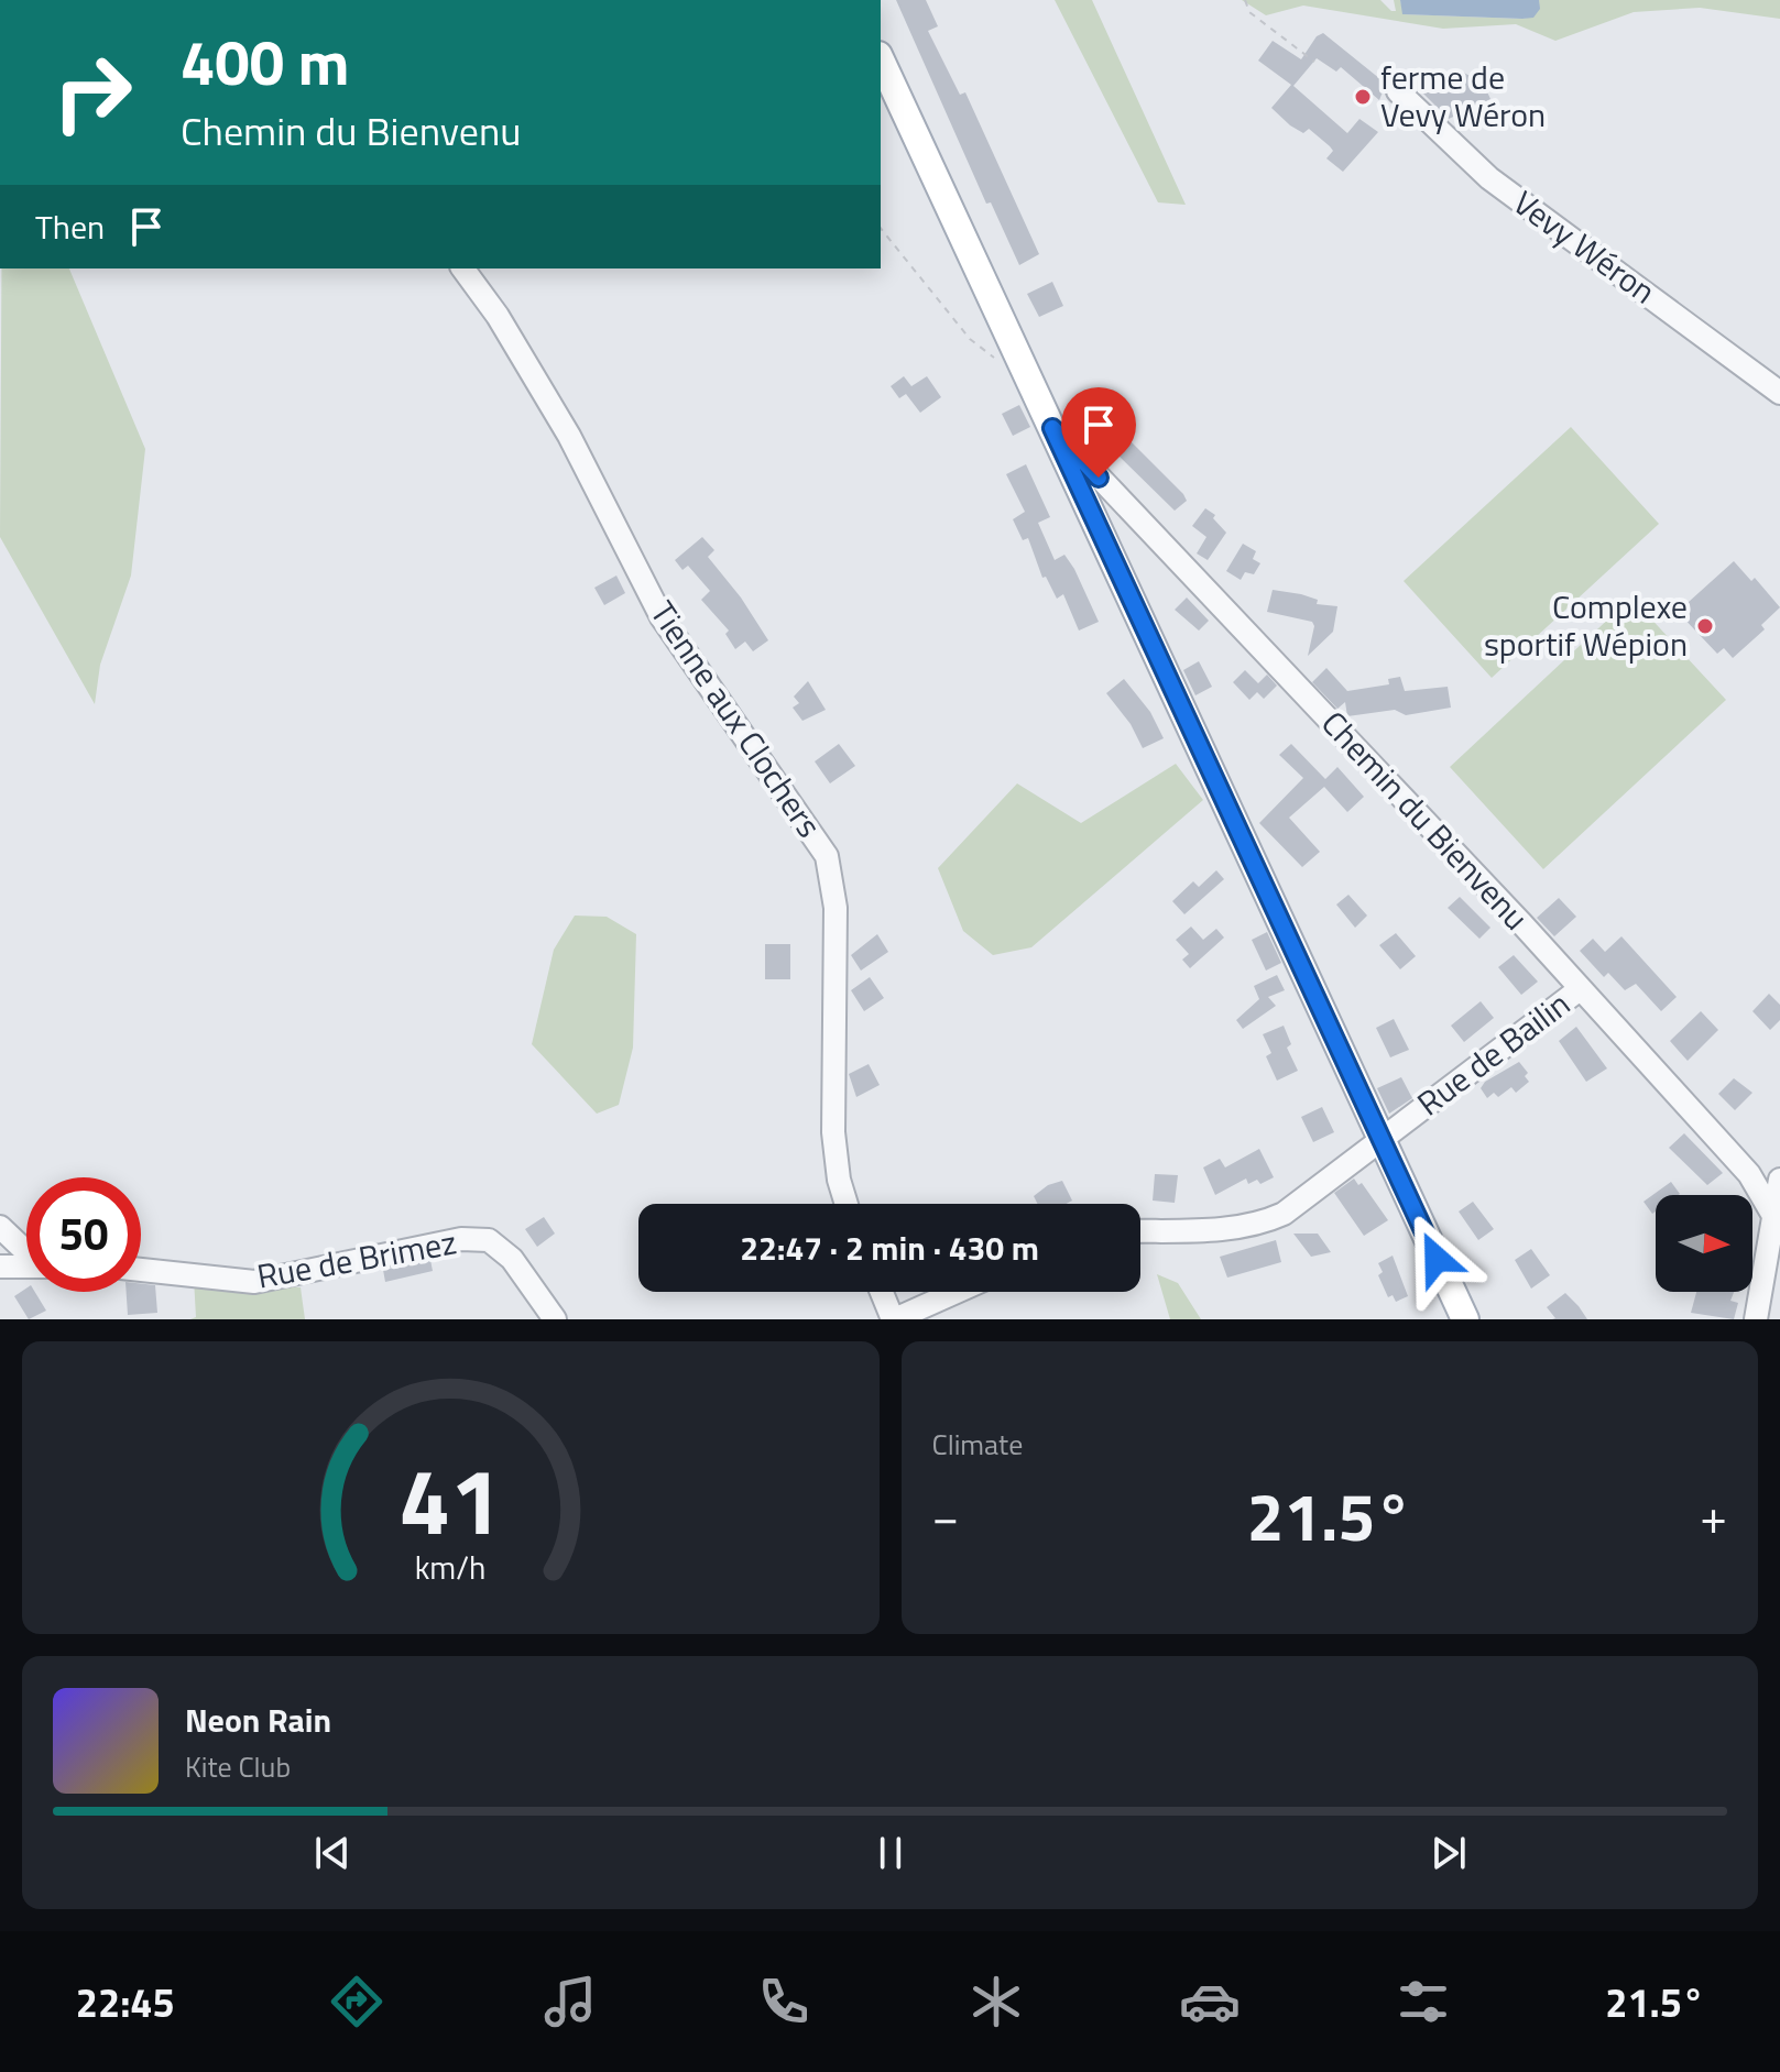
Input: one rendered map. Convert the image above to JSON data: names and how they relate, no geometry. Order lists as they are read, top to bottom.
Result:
{
  "streets": {
    "street": [
      "Vevy Wéron",
      "Tienne aux Clochers",
      "Chemin du Bienvenu",
      "Rue de Bailin",
      "Rue de Brimez"
    ]
  },
  "crossings": [
    ["Chemin du Bienvenu", "Rue de Bailin"]
  ],
  "places": ["ferme de Vevy Wéron", "Complexe sportif Wépion"],
  "north": "right",
  "page": {
    "turn": ["400 m", "Chemin du Bienvenu"],
    "then": "Then",
    "limit": "50",
    "trip": "22:47 · 2 min · 430 m",
    "tile": "Climate",
    "heat": ["−", "21.5°", "+"],
    "song": ["Neon Rain", "Kite Club"],
    "tabs": ["22:45", "21.5°"],
    "gauge": ["41", "km/h"]
  }
}
